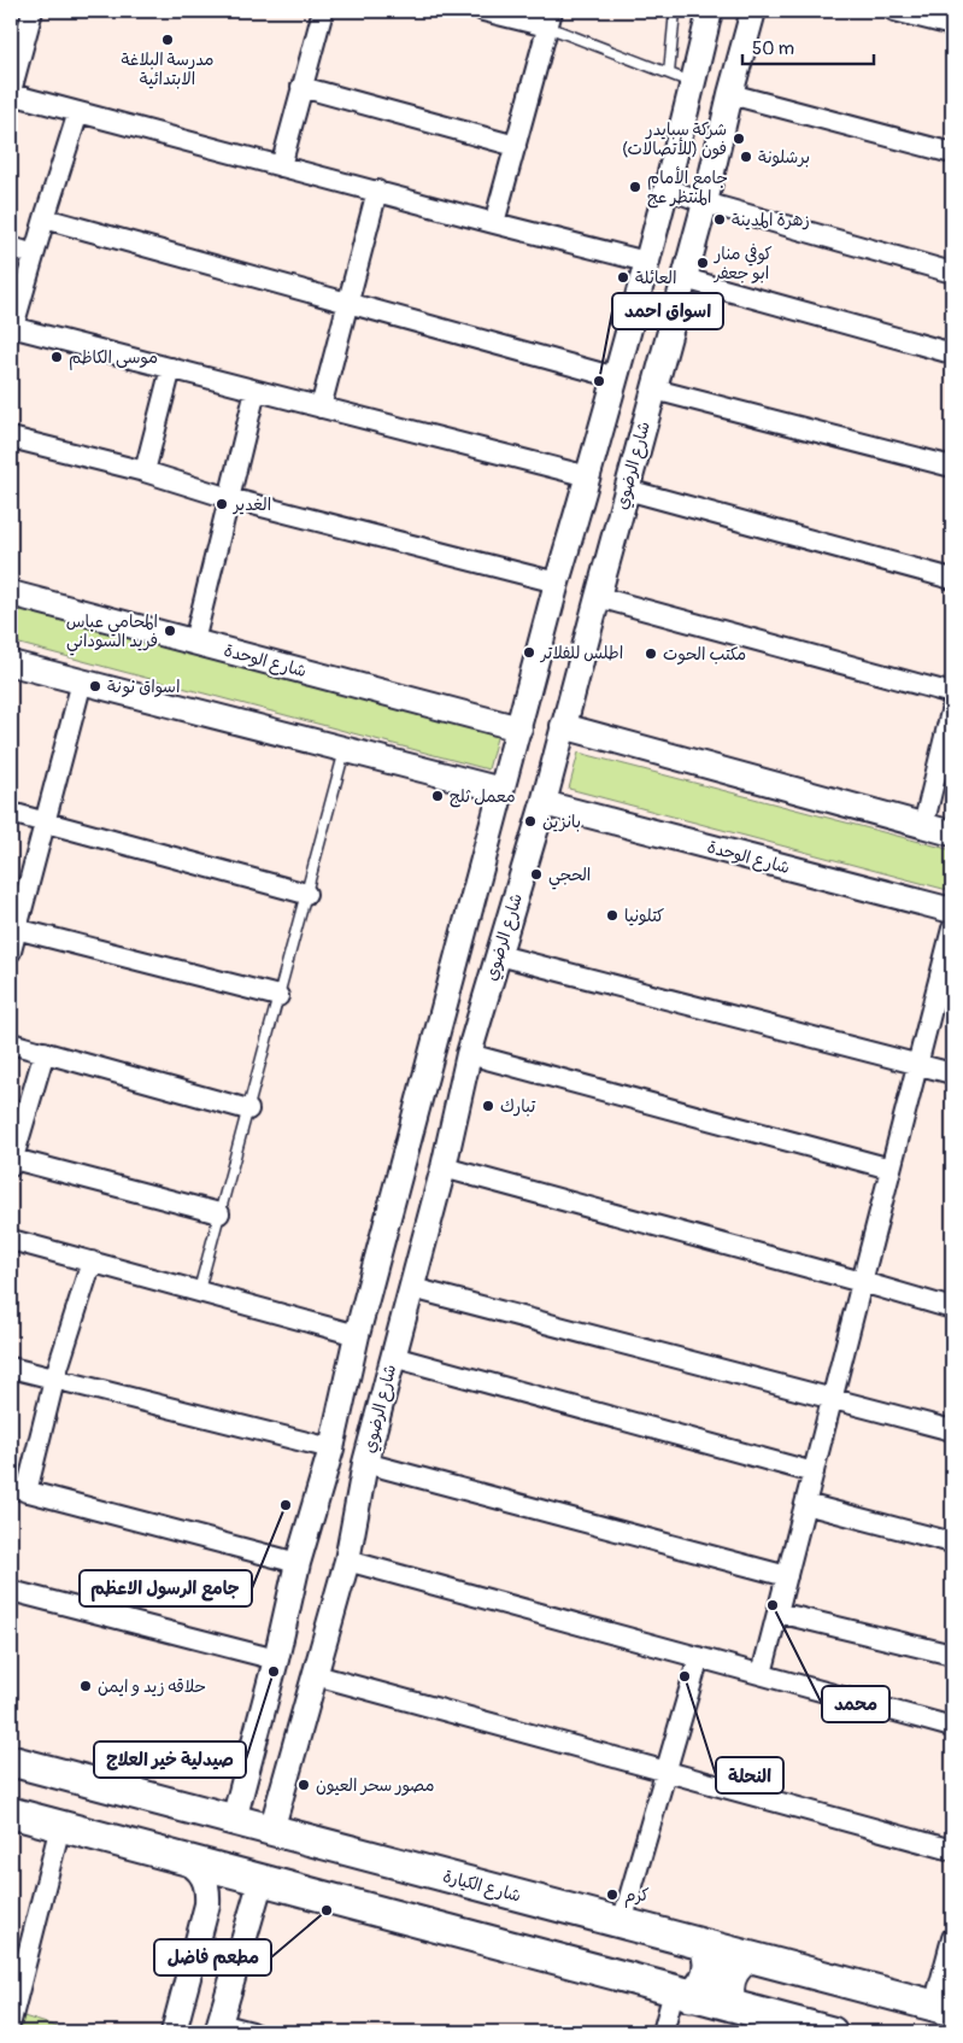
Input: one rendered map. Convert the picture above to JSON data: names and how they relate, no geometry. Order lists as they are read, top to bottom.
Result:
{
  "streets": {
    "main road": ["شارع الكيارة"],
    "street": ["شارع الرضوي", "شارع الوحدة"]
  },
  "crossings": [
    ["شارع الرضوي", "شارع الوحدة"],
    ["شارع الرضوي", "شارع الكيارة"]
  ],
  "places": [
    "مدرسة البلاغة الابتدائية",
    "شركة سبايدر فون (للأتصالات)",
    "برشلونة",
    "جامع الأمام المنتظر عج",
    "زهرة المدينة",
    "كوفي منار ابو جعفر",
    "العائلة",
    "موسى الكاظم",
    "اسواق احمد",
    "الغدير",
    "المحامي عباس فريد السوداني",
    "اطلس للفلاتر",
    "مكتب الحوت",
    "اسواق نونة",
    "معمل ثلج",
    "بانزين",
    "الحجي",
    "كتلونيا",
    "تبارك",
    "جامع الرسول الاعظم",
    "محمد",
    "صيدلية خير العلاج",
    "النحلة",
    "حلاقه زيد و ايمن",
    "مصور سحر العيون",
    "كرم",
    "مطعم فاضل"
  ],
  "scale_bar": "50 m"
}
